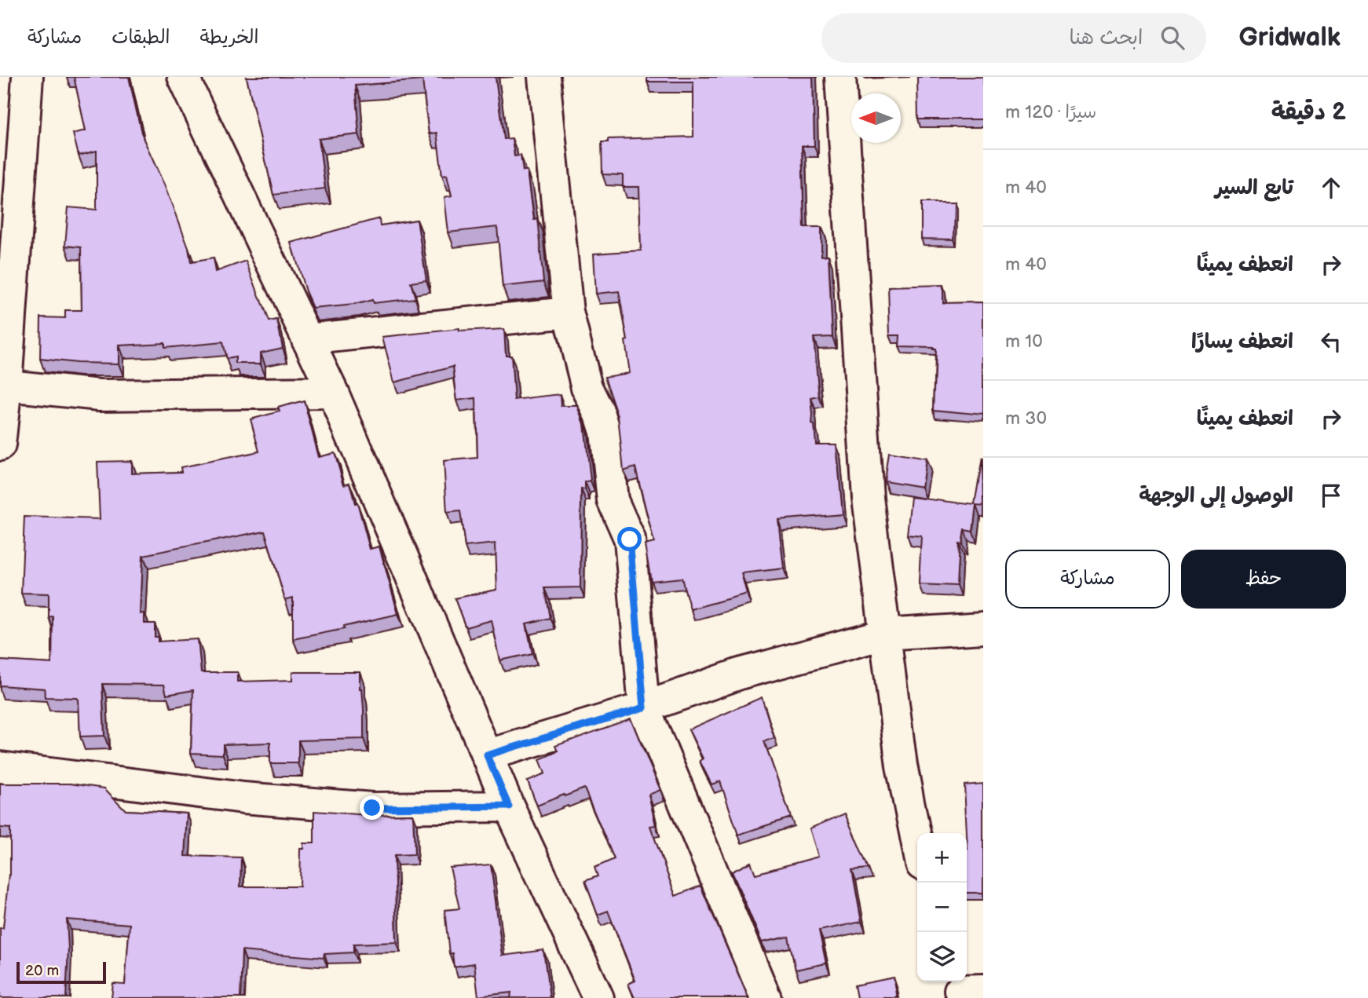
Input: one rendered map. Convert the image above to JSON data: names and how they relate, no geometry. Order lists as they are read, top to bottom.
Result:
{
  "scale_bar": "20 m",
  "north": "left",
  "page": {
    "header": "Gridwalk",
    "search": "ابحث هنا",
    "nav": ["الخريطة", "الطبقات", "مشاركة"],
    "heading": ["2 دقيقة", "سيرًا · 120 m"],
    "list": [
      ["تابع السير", "40 m"],
      ["انعطف يمينًا", "40 m"],
      ["انعطف يسارًا", "10 m"],
      ["انعطف يمينًا", "30 m"],
      "الوصول إلى الوجهة"
    ],
    "buttons": ["حفظ", "مشاركة"],
    "map_buttons": ["+", "−"],
    "scale": "20 m"
  }
}
